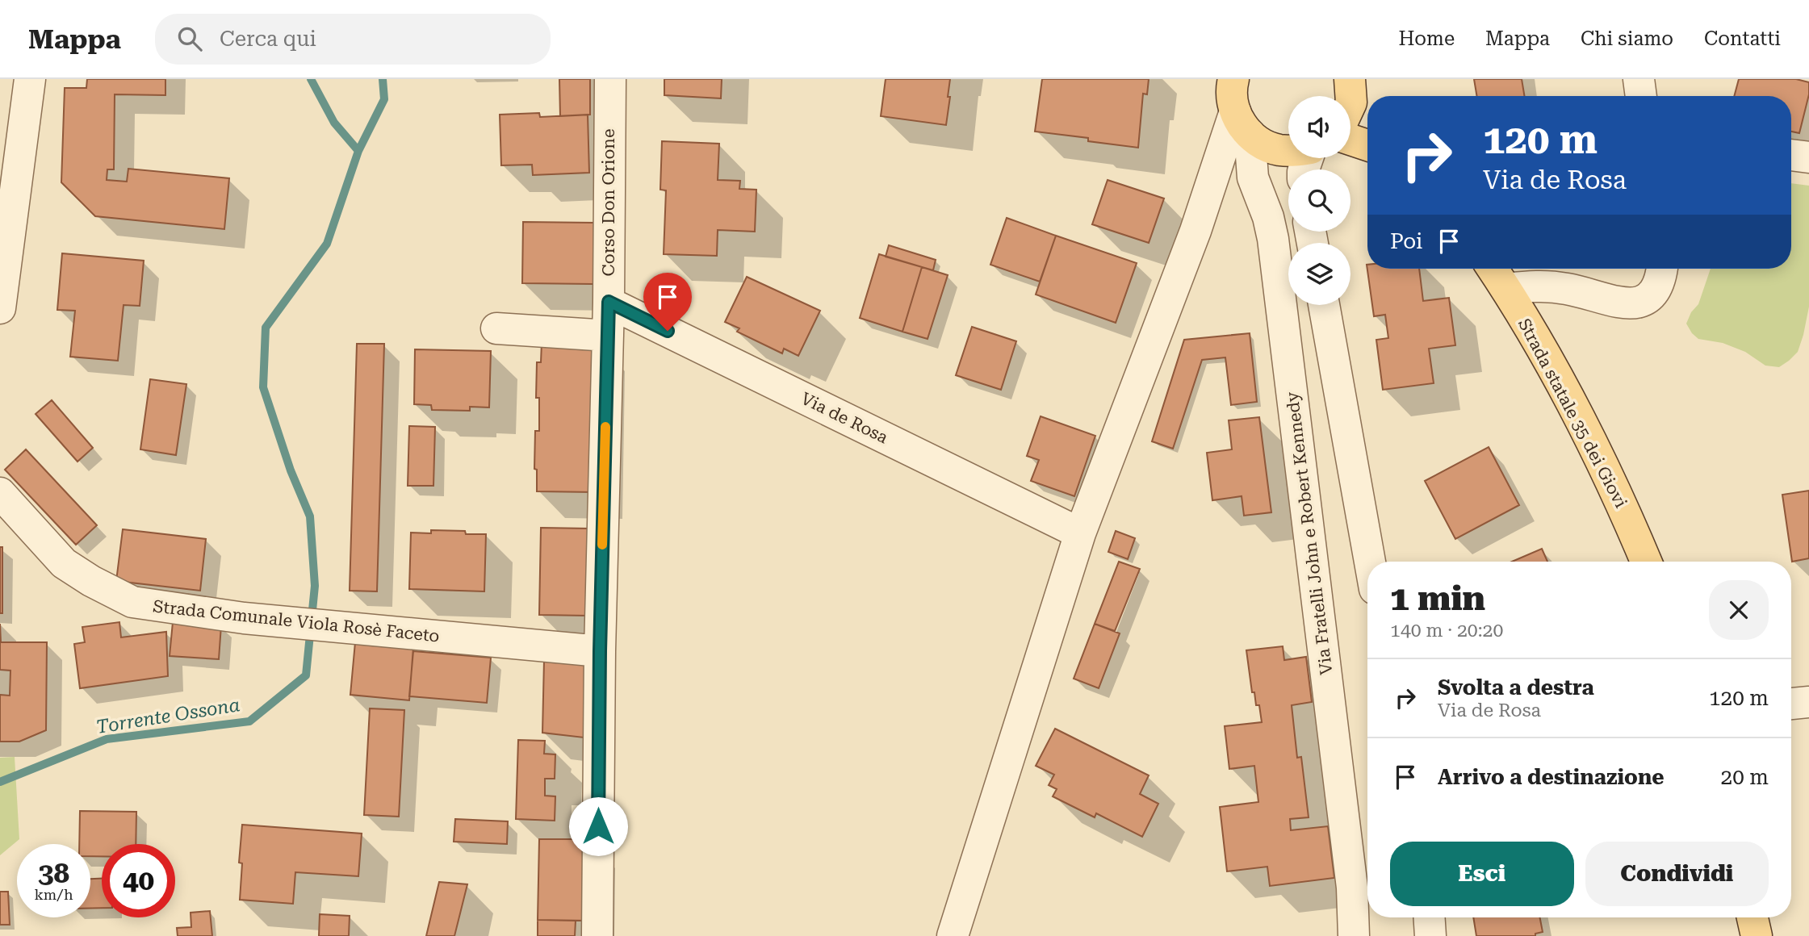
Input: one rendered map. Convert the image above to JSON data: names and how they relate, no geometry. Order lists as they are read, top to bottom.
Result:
{
  "streets": {
    "main road": ["Strada statale 35 dei Giovi"],
    "street": [
      "Corso Don Orione",
      "Via de Rosa",
      "Via Fratelli John e Robert Kennedy",
      "Strada Comunale Viola Rosè Faceto"
    ]
  },
  "crossings": [
    ["Corso Don Orione", "Via de Rosa"],
    ["Corso Don Orione", "Strada Comunale Viola Rosè Faceto"]
  ],
  "water": ["Torrente Ossona"],
  "page": {
    "header": "Mappa",
    "search": "Cerca qui",
    "nav": [
      "Home",
      "Mappa",
      "Chi siamo",
      "Contatti"
    ],
    "turn": ["120 m", "Via de Rosa"],
    "then": "Poi",
    "heading": ["1 min", "140 m · 20:20"],
    "list": [
      {
        "name": "Svolta a destra",
        "note": "Via de Rosa",
        "value": "120 m"
      },
      {
        "name": "Arrivo a destinazione",
        "value": "20 m"
      }
    ],
    "buttons": ["Esci", "Condividi"],
    "speed": "38 km/h",
    "limit": "40"
  }
}
